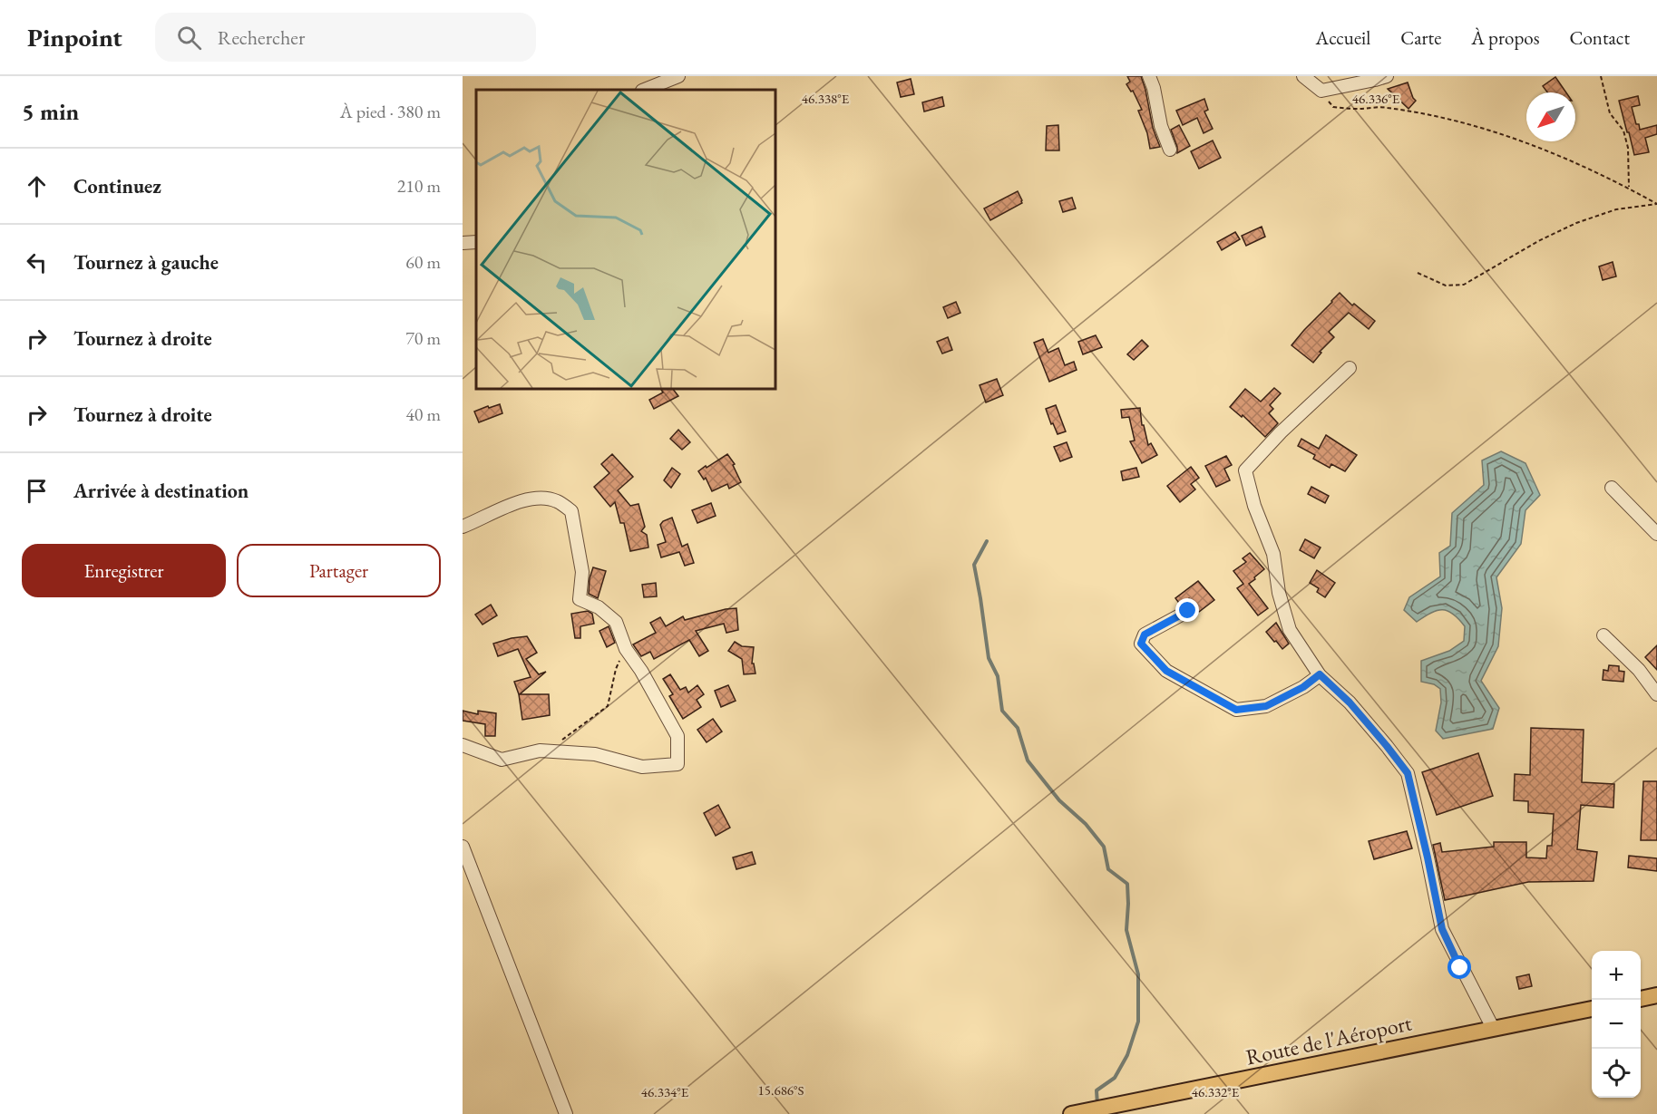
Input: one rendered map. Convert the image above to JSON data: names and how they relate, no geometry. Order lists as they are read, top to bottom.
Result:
{
  "streets": {
    "main road": ["Route de l'Aéroport"]
  },
  "north": "bottom left",
  "page": {
    "header": "Pinpoint",
    "search": "Rechercher",
    "nav": [
      "Accueil",
      "Carte",
      "À propos",
      "Contact"
    ],
    "heading": ["5 min", "À pied · 380 m"],
    "list": [
      ["Continuez", "210 m"],
      ["Tournez à gauche", "60 m"],
      ["Tournez à droite", "70 m"],
      ["Tournez à droite", "40 m"],
      "Arrivée à destination"
    ],
    "buttons": ["Enregistrer", "Partager"],
    "map_buttons": ["+", "−"]
  },
  "coordinates": [
    "46.338°E",
    "46.336°E",
    "15.686°S",
    "46.334°E",
    "46.332°E"
  ]
}
